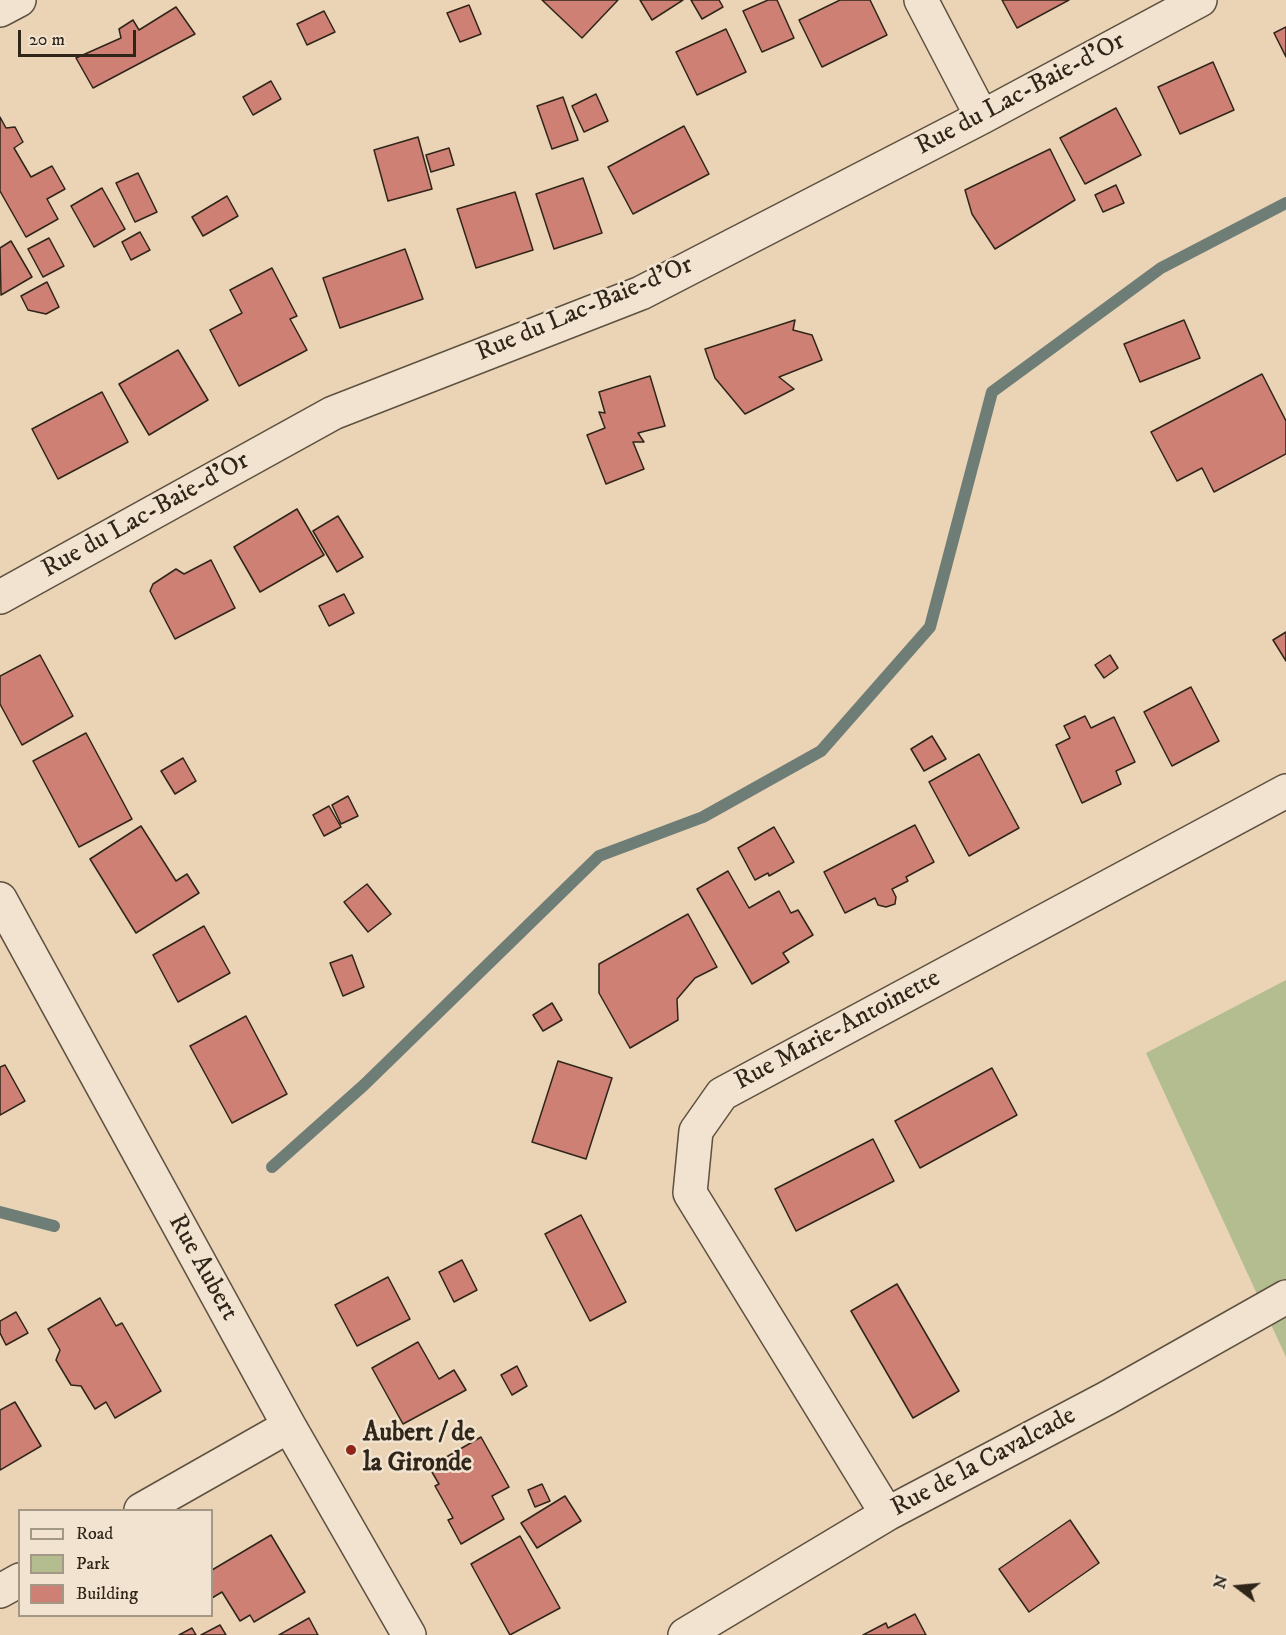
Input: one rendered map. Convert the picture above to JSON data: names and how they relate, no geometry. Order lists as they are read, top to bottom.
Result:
{
  "streets": {
    "street": [
      "Rue du Lac-Baie-d'Or",
      "Rue Marie-Antoinette",
      "Rue Aubert",
      "Rue de la Cavalcade"
    ]
  },
  "crossings": [
    ["Rue Marie-Antoinette", "Rue de la Cavalcade"]
  ],
  "places": ["Aubert / de la Gironde"],
  "legend": ["Road", "Park", "Building"],
  "scale_bar": "20 m",
  "north": "left"
}
